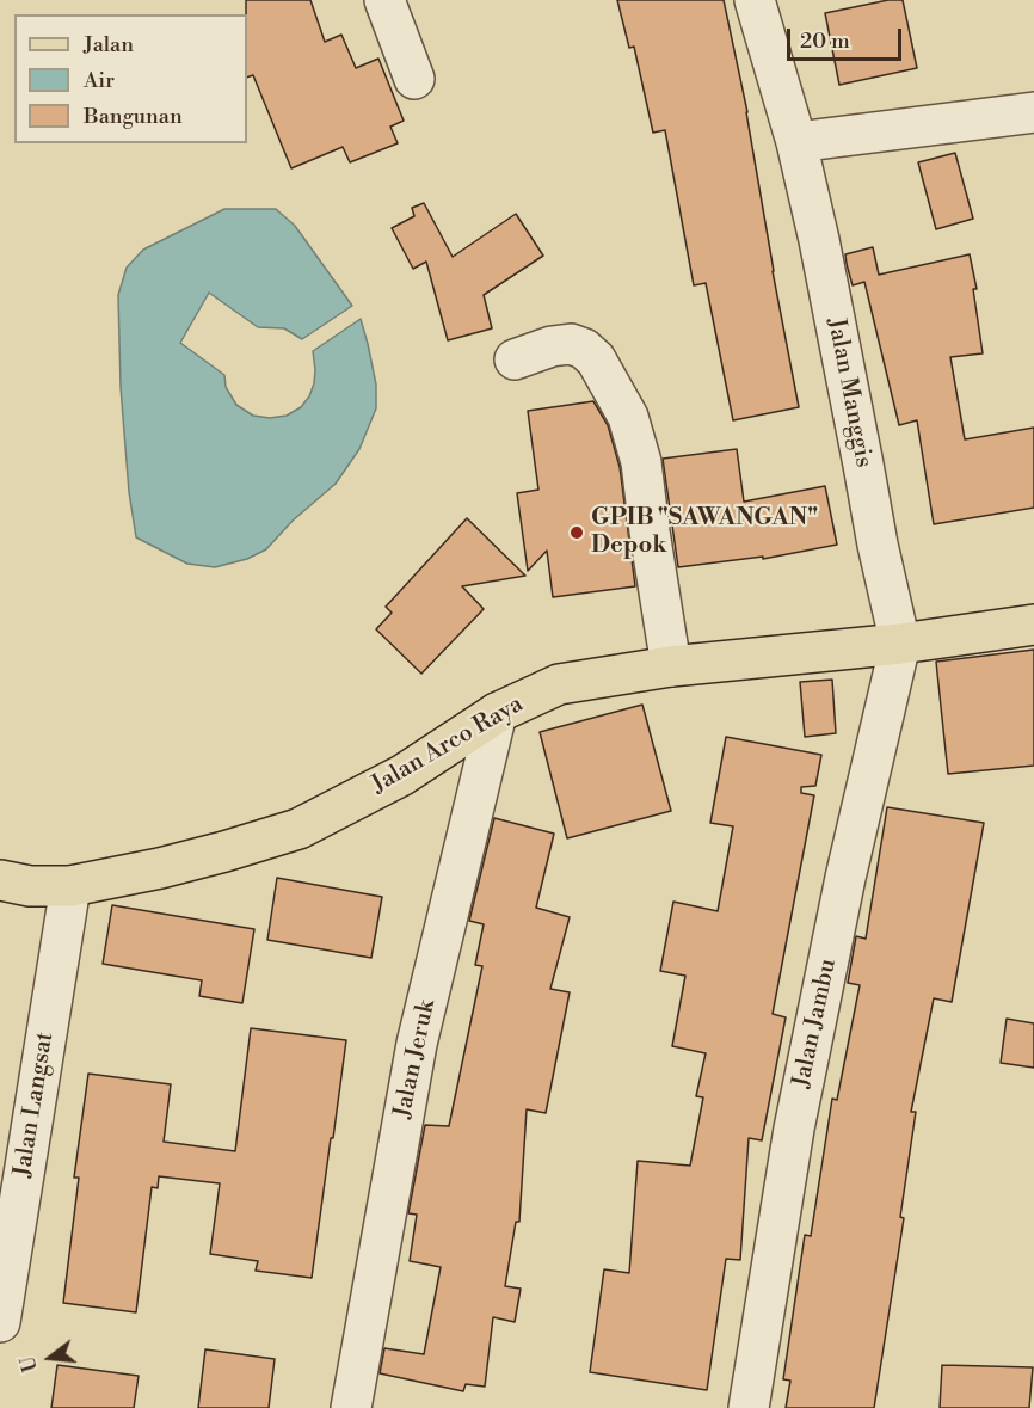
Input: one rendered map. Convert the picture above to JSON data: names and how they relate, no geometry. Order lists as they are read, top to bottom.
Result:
{
  "streets": {
    "main road": ["Jalan Arco Raya"],
    "street": [
      "Jalan Manggis",
      "Jalan Jambu",
      "Jalan Jeruk",
      "Jalan Langsat"
    ]
  },
  "crossings": [
    ["Jalan Manggis", "Jalan Arco Raya"],
    ["Jalan Manggis", "Jalan Jambu"],
    ["Jalan Arco Raya", "Jalan Jambu"],
    ["Jalan Arco Raya", "Jalan Jeruk"],
    ["Jalan Arco Raya", "Jalan Langsat"]
  ],
  "places": ["GPIB \"SAWANGAN\" Depok"],
  "legend": ["Jalan", "Air", "Bangunan"],
  "scale_bar": "20 m",
  "north": "left"
}
